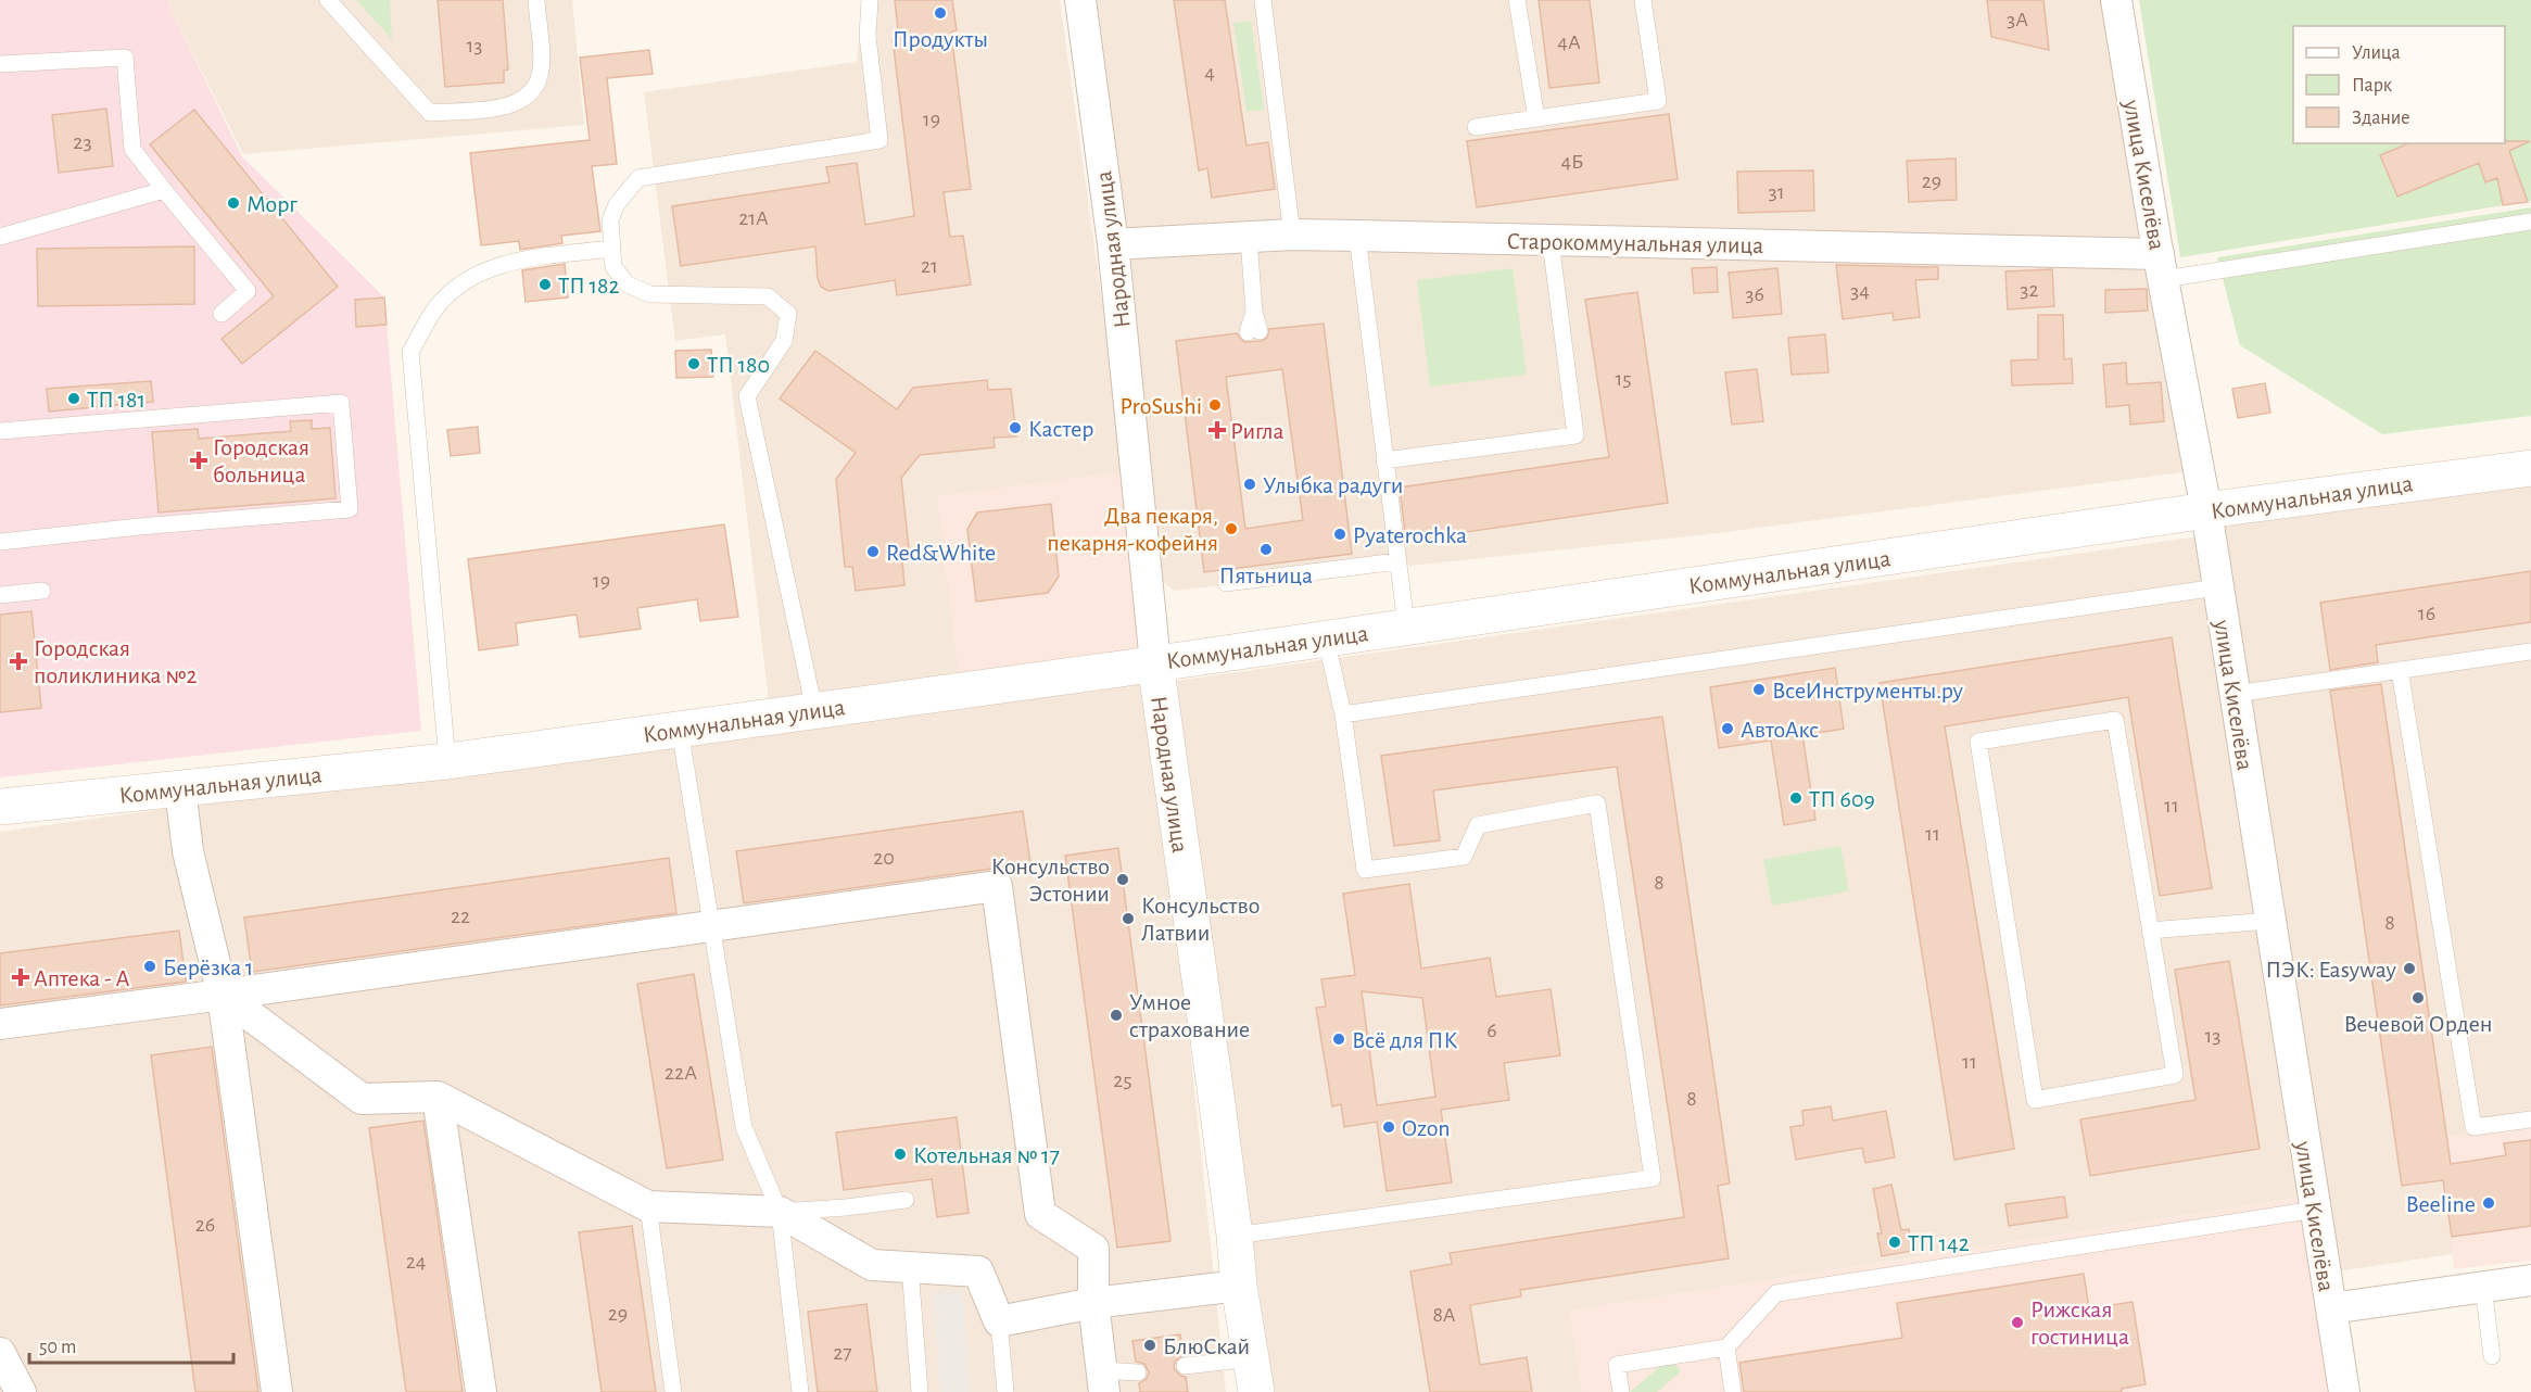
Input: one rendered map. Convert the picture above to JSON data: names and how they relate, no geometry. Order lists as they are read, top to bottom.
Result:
{
  "streets": {
    "main road": ["Народная улица", "Коммунальная улица"],
    "street": ["улица Киселёва", "Старокоммунальная улица"]
  },
  "crossings": [
    ["улица Киселёва", "Старокоммунальная улица"],
    ["улица Киселёва", "Коммунальная улица"],
    ["Старокоммунальная улица", "Народная улица"],
    ["Народная улица", "Коммунальная улица"]
  ],
  "places": {
    "other": [
      "Продукты",
      "Морг",
      "ТП 182",
      "ТП 180",
      "ТП 181",
      "ProSushi",
      "Кастер",
      "Улыбка радуги",
      "Два пекаря, пекарня-кофейня",
      "Pyaterochka",
      "Пятьница",
      "Red&White",
      "ВсеИнструменты.ру",
      "АвтоАкс",
      "ТП 609",
      "Консульство Эстонии",
      "Консульство Латвии",
      "Берёзка 1",
      "ПЭК: Easyway",
      "Вечевой Орден",
      "Умное страхование",
      "Всё для ПК",
      "Ozon",
      "Котельная № 17",
      "Beeline",
      "ТП 142",
      "Рижская гостиница",
      "БлюСкай"
    ],
    "health": [
      "Ригла",
      "Городская больница",
      "Городская поликлиника №2",
      "Аптека - А"
    ]
  },
  "house_numbers": [
    "3А",
    "4А",
    "13",
    "4",
    "19",
    "23",
    "4Б",
    "29",
    "31",
    "21А",
    "21",
    "32",
    "34",
    "36",
    "15",
    "19",
    "16",
    "11",
    "11",
    "20",
    "8",
    "22",
    "8",
    "6",
    "13",
    "11",
    "22А",
    "25",
    "8",
    "26",
    "24",
    "29",
    "8А",
    "27"
  ],
  "legend": ["Улица", "Парк", "Здание"],
  "scale_bar": "50 m"
}
